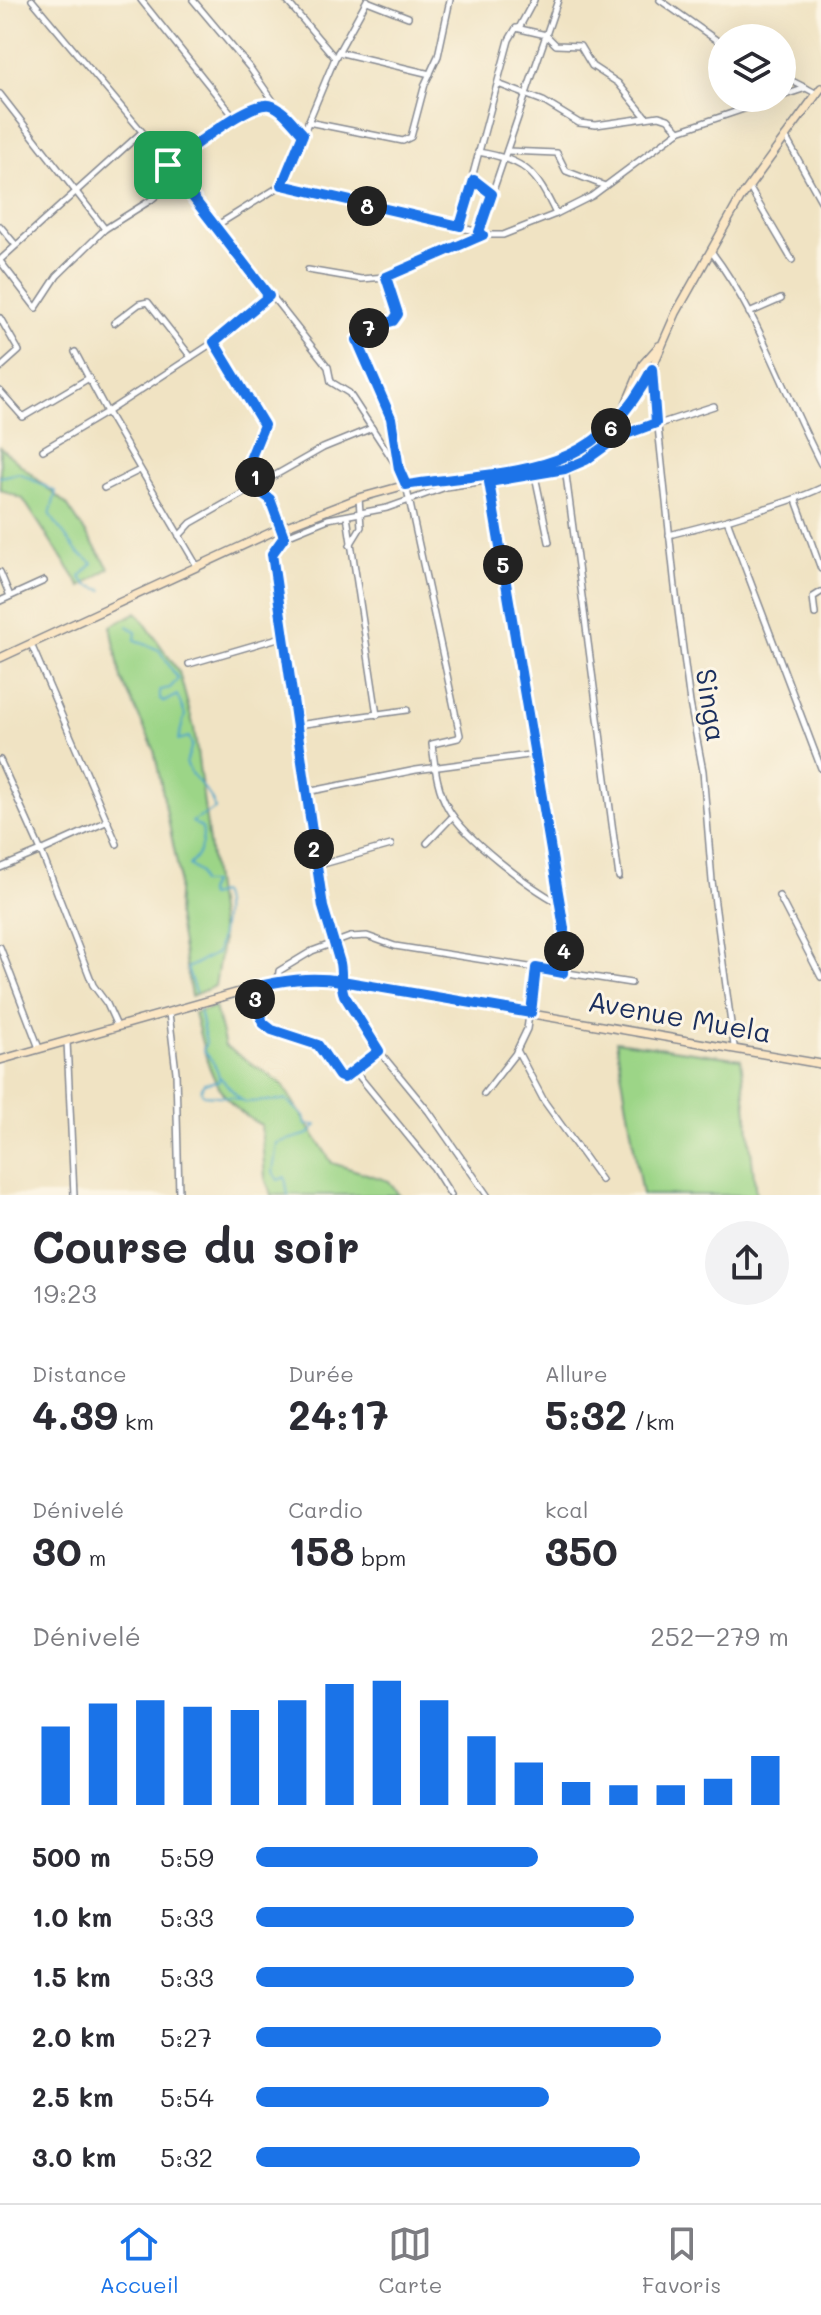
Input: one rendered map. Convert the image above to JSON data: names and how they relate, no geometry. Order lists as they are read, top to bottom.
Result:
{
  "streets": {
    "street": ["Singa", "Avenue Muela"]
  },
  "crossings": [
    ["Singa", "Avenue Muela"]
  ],
  "page": {
    "pins": [
      "8",
      "7",
      "6",
      "1",
      "5",
      "2",
      "4",
      "3"
    ],
    "heading": ["Course du soir", "19:23"],
    "stats": [
      ["Distance", "4.39 km"],
      ["Durée", "24:17"],
      ["Allure", "5:32 /km"],
      ["Dénivelé", "30 m"],
      ["Cardio", "158 bpm"],
      ["kcal", "350"]
    ],
    "chart": ["Dénivelé", "252–279 m"],
    "list": [
      {
        "name": "500 m",
        "note": "5:59"
      },
      {
        "name": "1.0 km",
        "note": "5:33"
      },
      {
        "name": "1.5 km",
        "note": "5:33"
      },
      {
        "name": "2.0 km",
        "note": "5:27"
      },
      {
        "name": "2.5 km",
        "note": "5:54"
      },
      {
        "name": "3.0 km",
        "note": "5:32"
      }
    ],
    "tabs": ["Accueil", "Carte", "Favoris"]
  }
}
